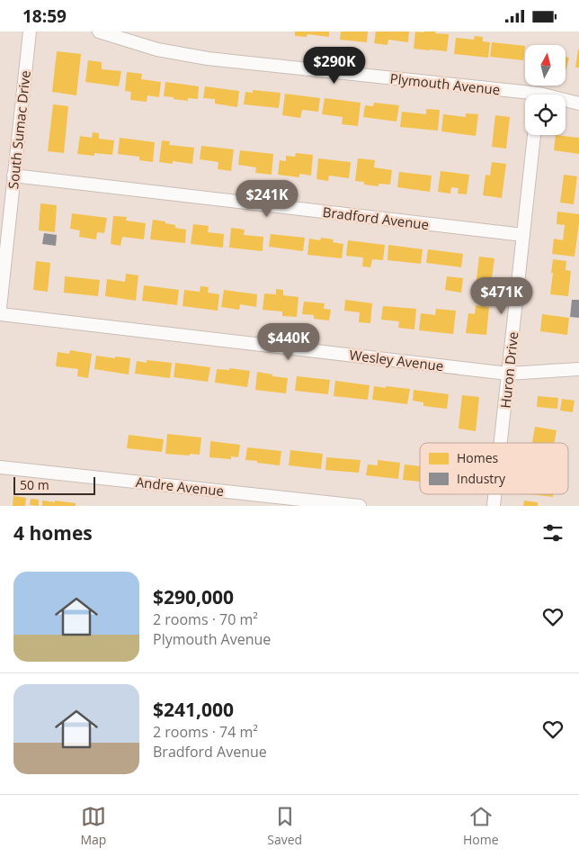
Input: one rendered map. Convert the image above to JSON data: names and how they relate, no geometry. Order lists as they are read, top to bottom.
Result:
{
  "streets": {
    "street": [
      "Plymouth Avenue",
      "South Sumac Drive",
      "Bradford Avenue",
      "Wesley Avenue",
      "Huron Drive",
      "Andre Avenue"
    ]
  },
  "crossings": [
    ["South Sumac Drive", "Bradford Avenue"],
    ["Bradford Avenue", "Huron Drive"],
    ["Wesley Avenue", "Huron Drive"]
  ],
  "legend": ["Homes", "Industry"],
  "scale_bar": "50 m",
  "north": "top",
  "page": {
    "status": "18:59",
    "price": [
      "$290K",
      "$241K",
      "$471K",
      "$440K"
    ],
    "scale": "50 m",
    "heading": "4 homes",
    "list": [
      {
        "name": "$290,000",
        "note": "2 rooms · 70 m² · Plymouth Avenue"
      },
      {
        "name": "$241,000",
        "note": "2 rooms · 74 m² · Bradford Avenue"
      }
    ],
    "tabs": ["Map", "Saved", "Home"]
  }
}
